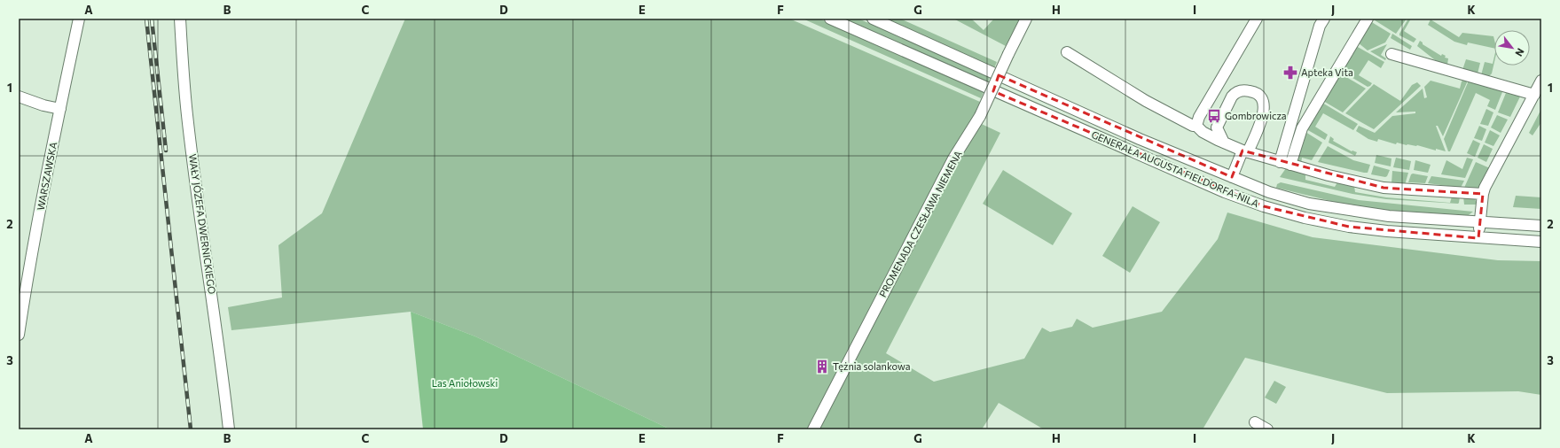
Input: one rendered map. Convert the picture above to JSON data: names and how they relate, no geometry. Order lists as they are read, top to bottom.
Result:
{
  "streets": {
    "street": [
      "GENERAŁA AUGUSTA FIELDORFA-NILA",
      "WARSZAWSKA",
      "WAŁY JÓZEFA DWERNICKIEGO",
      "PROMENADA CZESŁAWA NIEMENA"
    ]
  },
  "parks": ["Las Aniołowski"],
  "places": {
    "pharmacy": ["Apteka Vita"],
    "bus stop": ["Gombrowicza"],
    "building": ["Tężnia solankowa"]
  },
  "north": "bottom right",
  "grid": {
    "columns": [
      "A",
      "B",
      "C",
      "D",
      "E",
      "F",
      "G",
      "H",
      "I",
      "J",
      "K"
    ],
    "rows": ["1", "2", "3"]
  }
}
